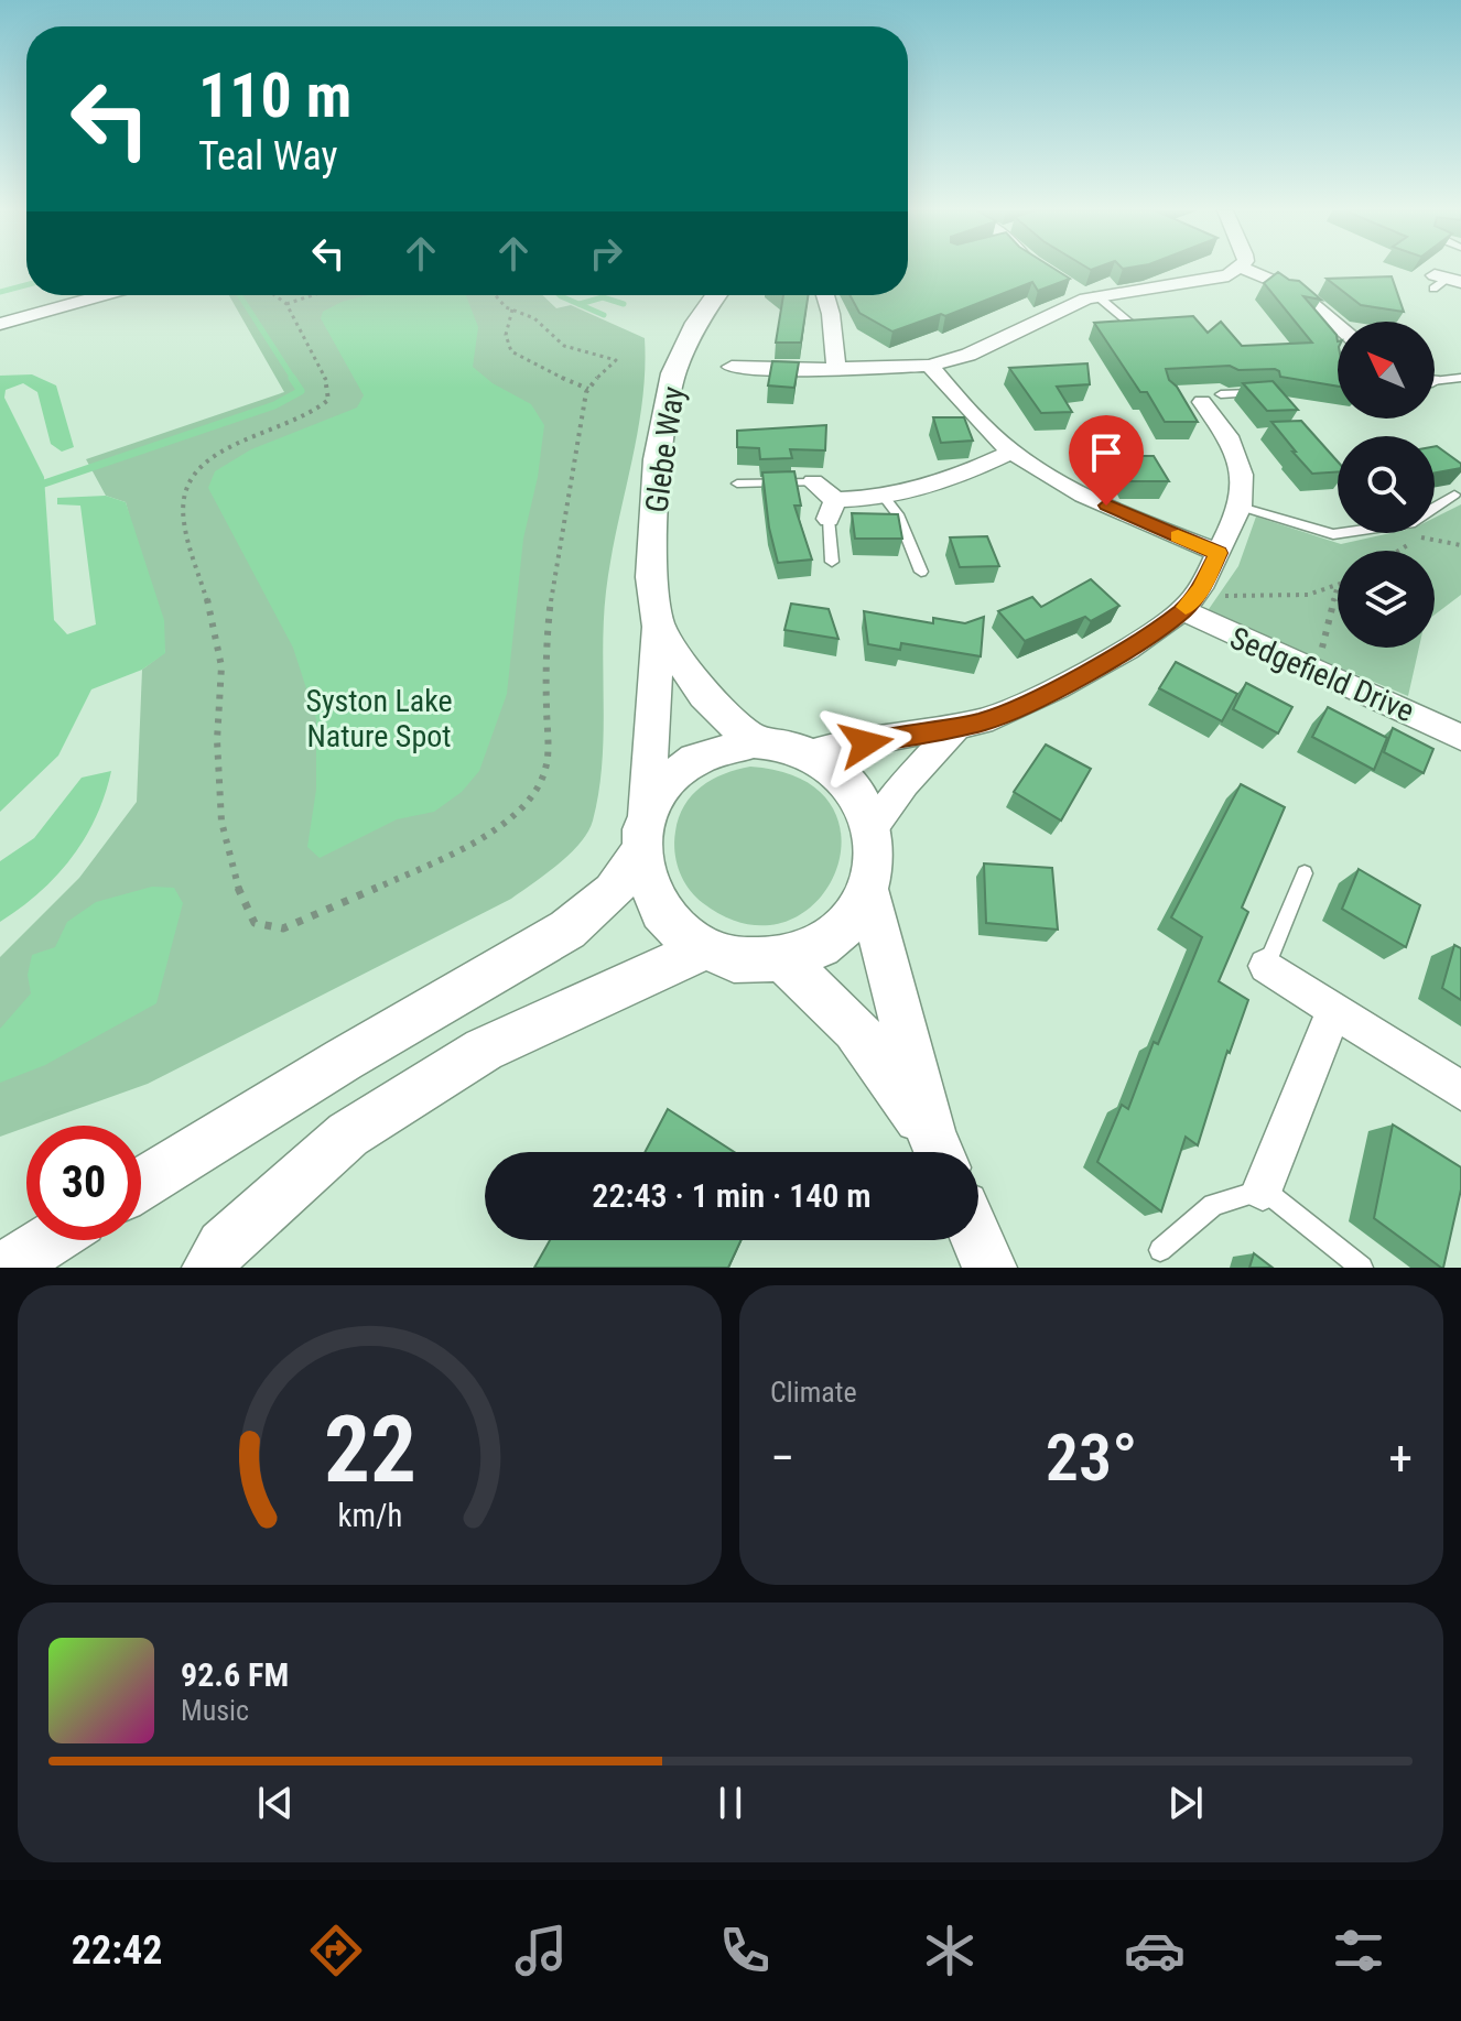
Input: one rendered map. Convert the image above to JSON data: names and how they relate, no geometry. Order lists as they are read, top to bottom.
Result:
{
  "streets": {
    "street": ["Glebe Way", "Sedgefield Drive"]
  },
  "parks": ["Syston Lake Nature Spot"],
  "north": "top left",
  "page": {
    "turn": ["110 m", "Teal Way"],
    "limit": "30",
    "trip": "22:43 · 1 min · 140 m",
    "tile": "Climate",
    "heat": ["−", "23°", "+"],
    "song": ["92.6 FM", "Music"],
    "tabs": "22:42",
    "gauge": ["22", "km/h"]
  }
}
